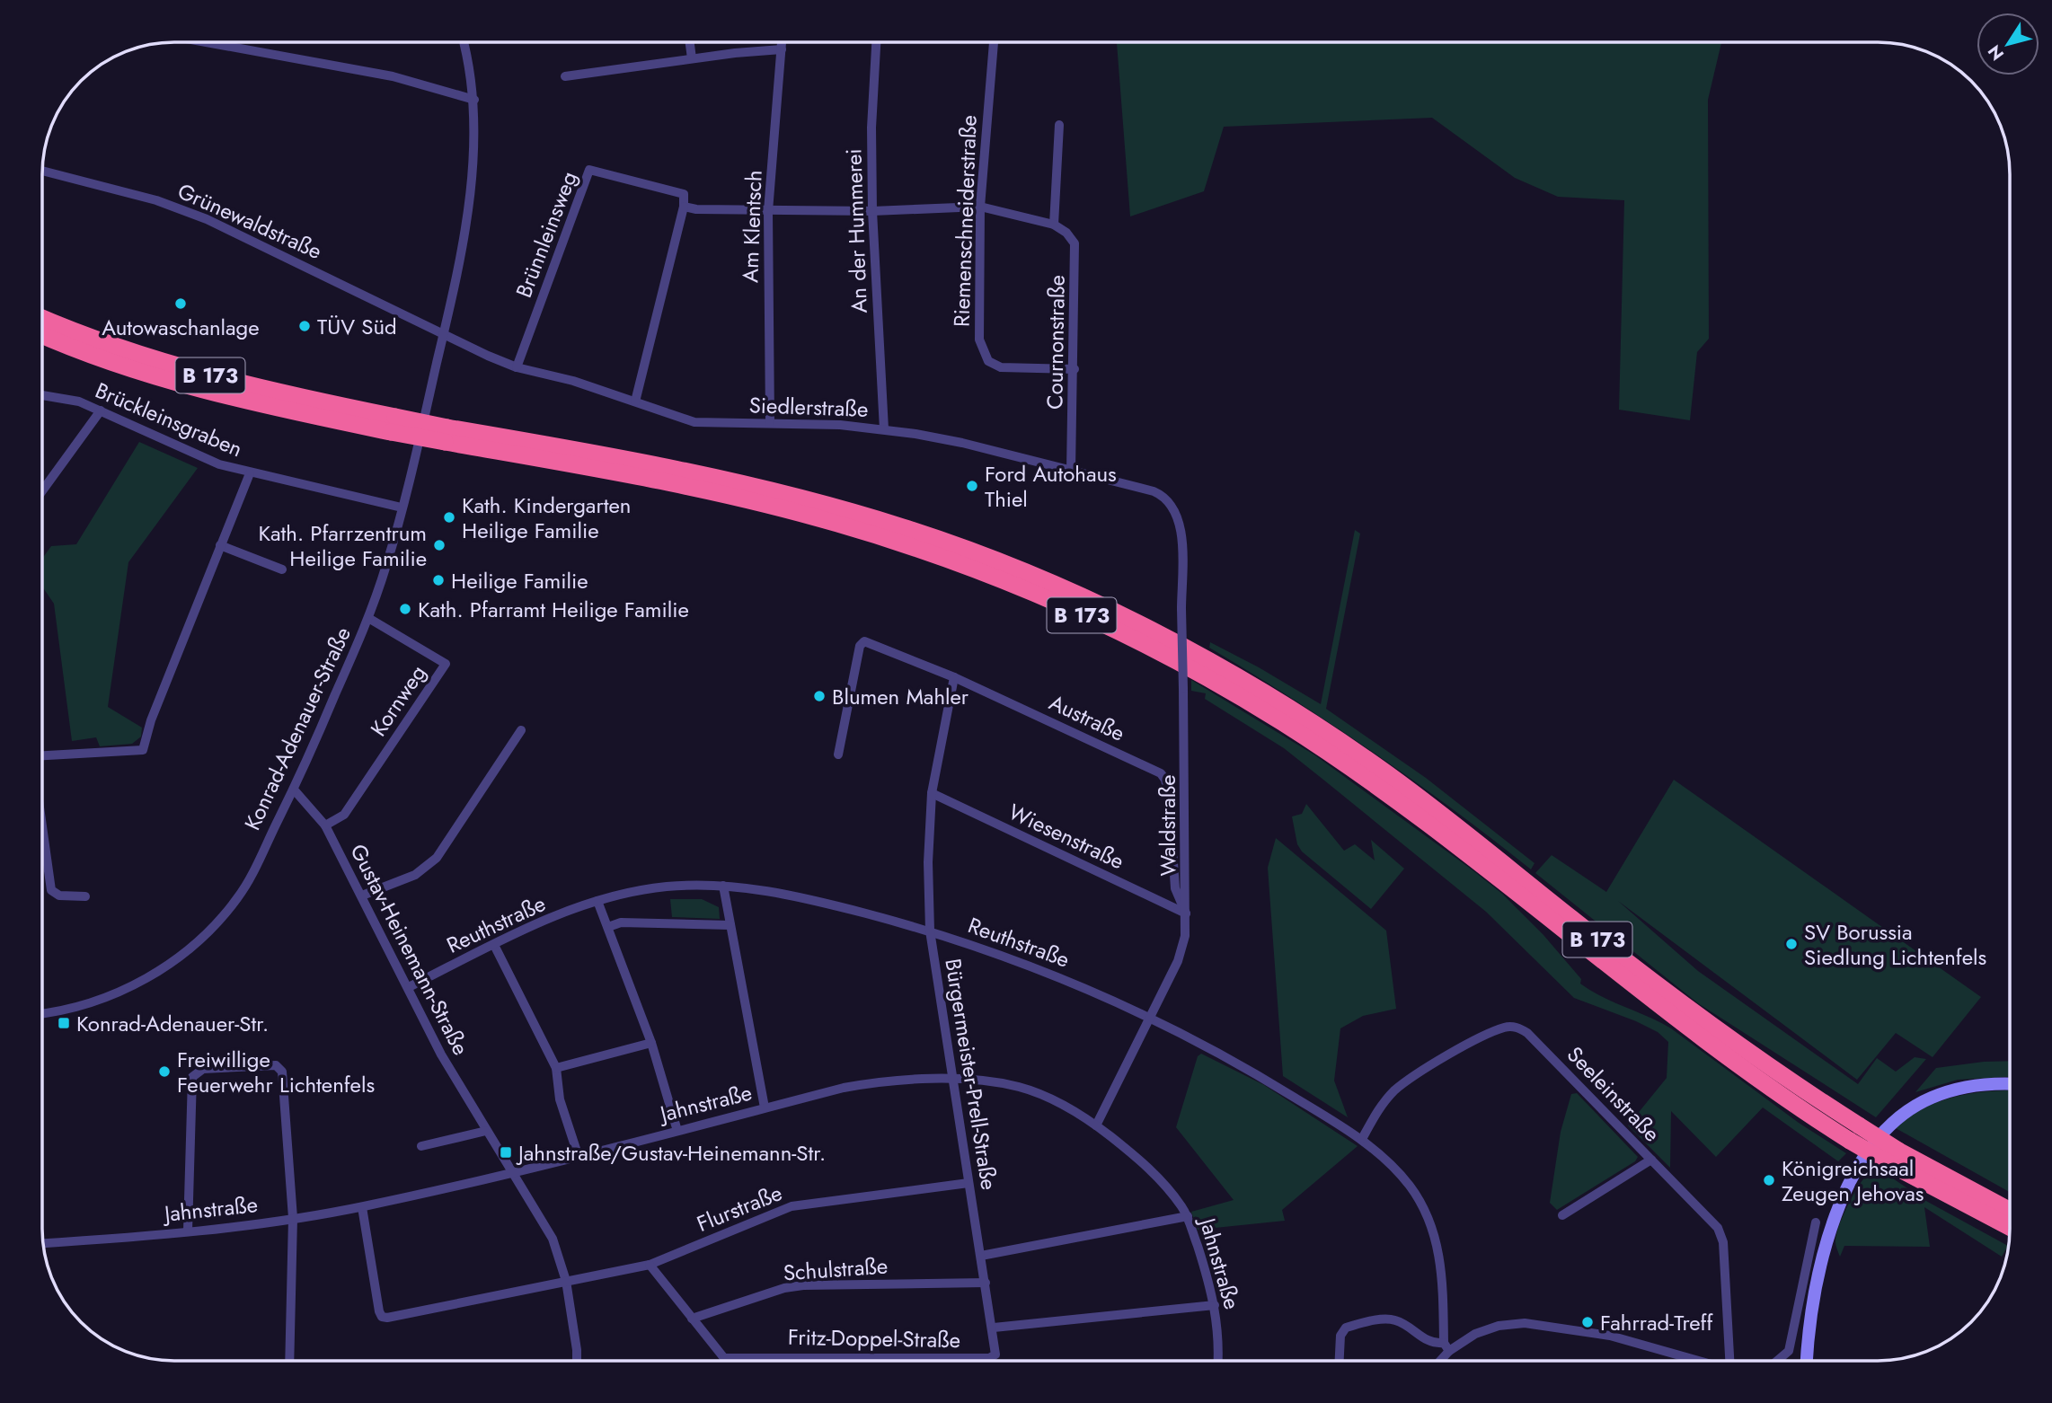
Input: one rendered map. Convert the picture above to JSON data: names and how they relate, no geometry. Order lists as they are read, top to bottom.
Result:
{
  "streets": {
    "highway": ["B 173"],
    "street": [
      "Grünewaldstraße",
      "Riemenschneiderstraße",
      "Am Klentsch",
      "An der Hummerei",
      "Brünnleinsweg",
      "Cournonstraße",
      "Siedlerstraße",
      "Brückleinsgraben",
      "Kornweg",
      "Austraße",
      "Konrad-Adenauer-Straße",
      "Waldstraße",
      "Wiesenstraße",
      "Reuthstraße",
      "Gustav-Heinemann-Straße",
      "Bürgermeister-Prell-Straße",
      "Seeleinstraße",
      "Jahnstraße",
      "Flurstraße",
      "Schulstraße",
      "Fritz-Doppel-Straße"
    ]
  },
  "crossings": [
    ["Grünewaldstraße", "Siedlerstraße"],
    ["Grünewaldstraße", "Konrad-Adenauer-Straße"],
    ["Riemenschneiderstraße", "Cournonstraße"],
    ["Am Klentsch", "Siedlerstraße"],
    ["An der Hummerei", "Siedlerstraße"],
    ["Brünnleinsweg", "Siedlerstraße"],
    ["Cournonstraße", "Siedlerstraße"],
    ["Siedlerstraße", "Konrad-Adenauer-Straße"],
    ["Siedlerstraße", "Waldstraße"],
    ["Brückleinsgraben", "Konrad-Adenauer-Straße"],
    ["Kornweg", "Konrad-Adenauer-Straße"],
    ["Kornweg", "Gustav-Heinemann-Straße"],
    ["Austraße", "Waldstraße"],
    ["Austraße", "Wiesenstraße"],
    ["Austraße", "Bürgermeister-Prell-Straße"],
    ["Konrad-Adenauer-Straße", "Gustav-Heinemann-Straße"],
    ["Waldstraße", "Wiesenstraße"],
    ["Waldstraße", "Reuthstraße"],
    ["Waldstraße", "Jahnstraße"],
    ["Wiesenstraße", "Bürgermeister-Prell-Straße"],
    ["Reuthstraße", "Gustav-Heinemann-Straße"],
    ["Reuthstraße", "Bürgermeister-Prell-Straße"],
    ["Reuthstraße", "Seeleinstraße"],
    ["Gustav-Heinemann-Straße", "Jahnstraße"],
    ["Gustav-Heinemann-Straße", "Flurstraße"],
    ["Bürgermeister-Prell-Straße", "Jahnstraße"],
    ["Bürgermeister-Prell-Straße", "Flurstraße"],
    ["Bürgermeister-Prell-Straße", "Schulstraße"],
    ["Bürgermeister-Prell-Straße", "Fritz-Doppel-Straße"],
    ["Jahnstraße", "Flurstraße"]
  ],
  "places": {
    "other": [
      "Autowaschanlage",
      "TÜV Süd",
      "Ford Autohaus Thiel",
      "Kath. Kindergarten Heilige Familie",
      "Kath. Pfarrzentrum Heilige Familie",
      "Heilige Familie",
      "Kath. Pfarramt Heilige Familie",
      "Blumen Mahler",
      "SV Borussia Siedlung Lichtenfels",
      "Freiwillige Feuerwehr Lichtenfels",
      "Königreichsaal Zeugen Jehovas",
      "Fahrrad-Treff"
    ],
    "transit": ["Konrad-Adenauer-Str.", "Jahnstraße/Gustav-Heinemann-Str."]
  },
  "north": "bottom left"
}
